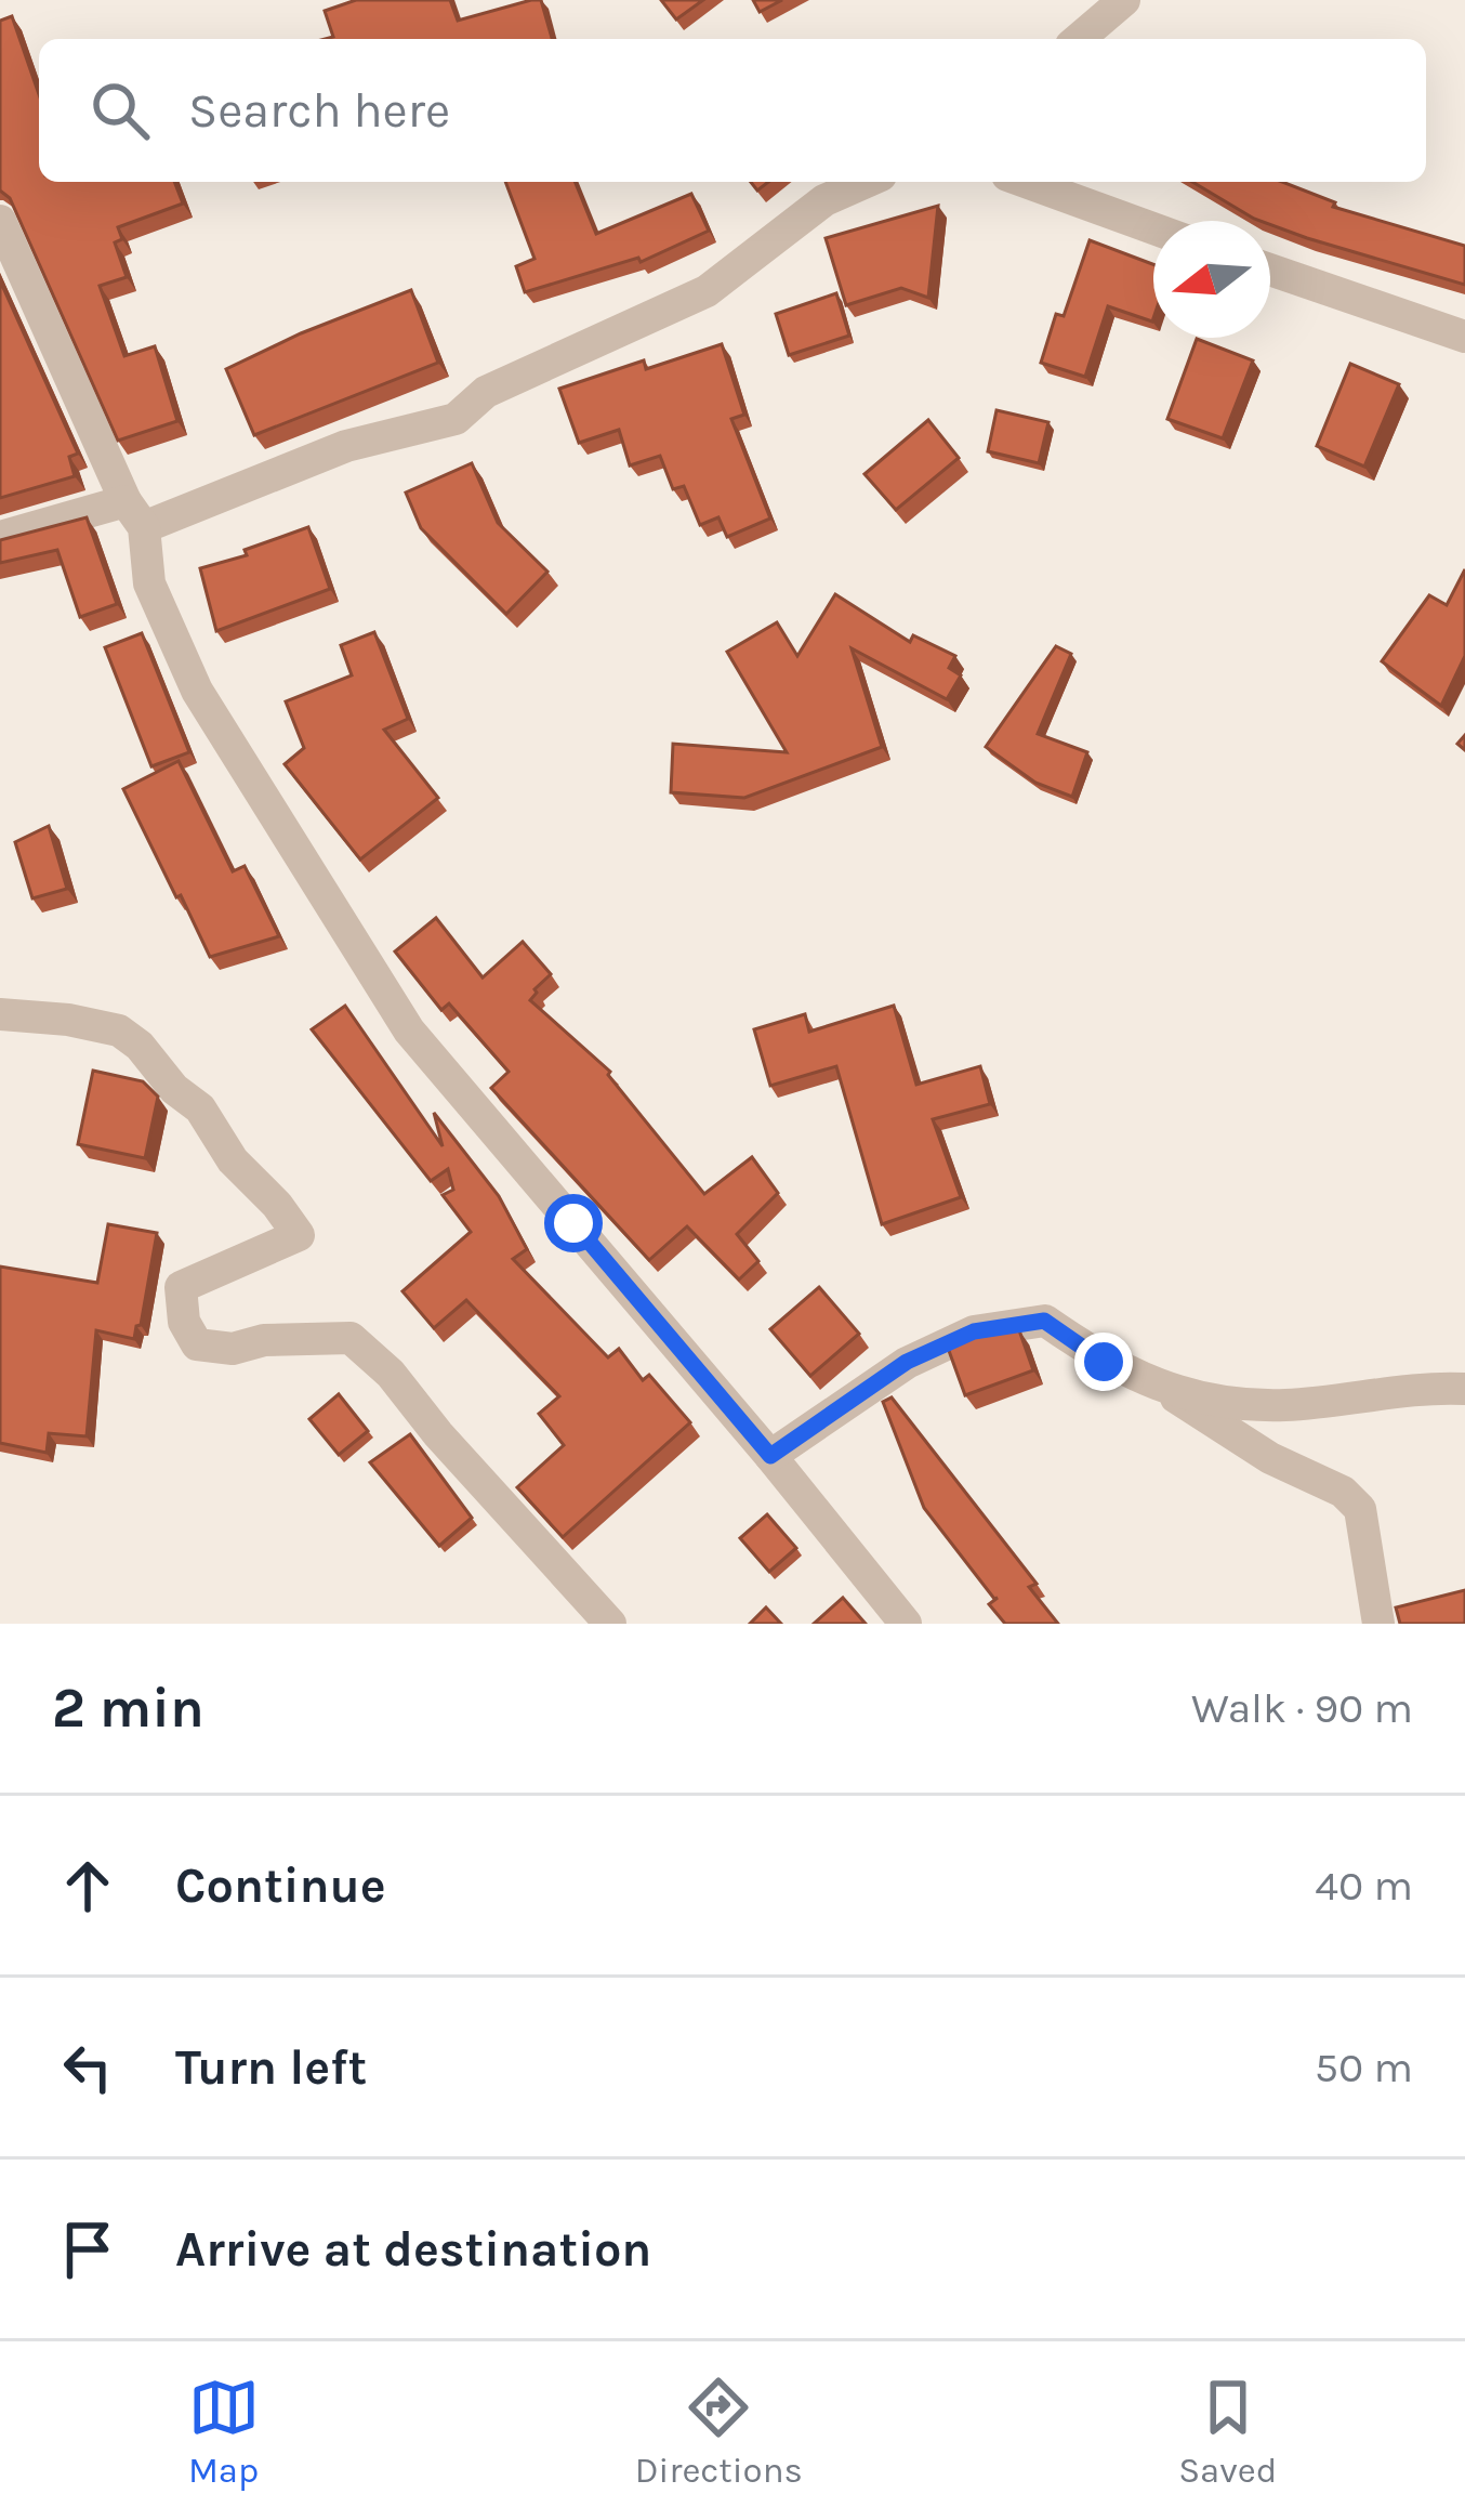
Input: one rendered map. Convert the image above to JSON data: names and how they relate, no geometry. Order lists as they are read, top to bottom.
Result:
{
  "north": "left",
  "page": {
    "search": "Search here",
    "heading": ["2 min", "Walk · 90 m"],
    "list": [
      ["Continue", "40 m"],
      ["Turn left", "50 m"],
      "Arrive at destination"
    ],
    "nav": ["Map", "Directions", "Saved"]
  }
}
